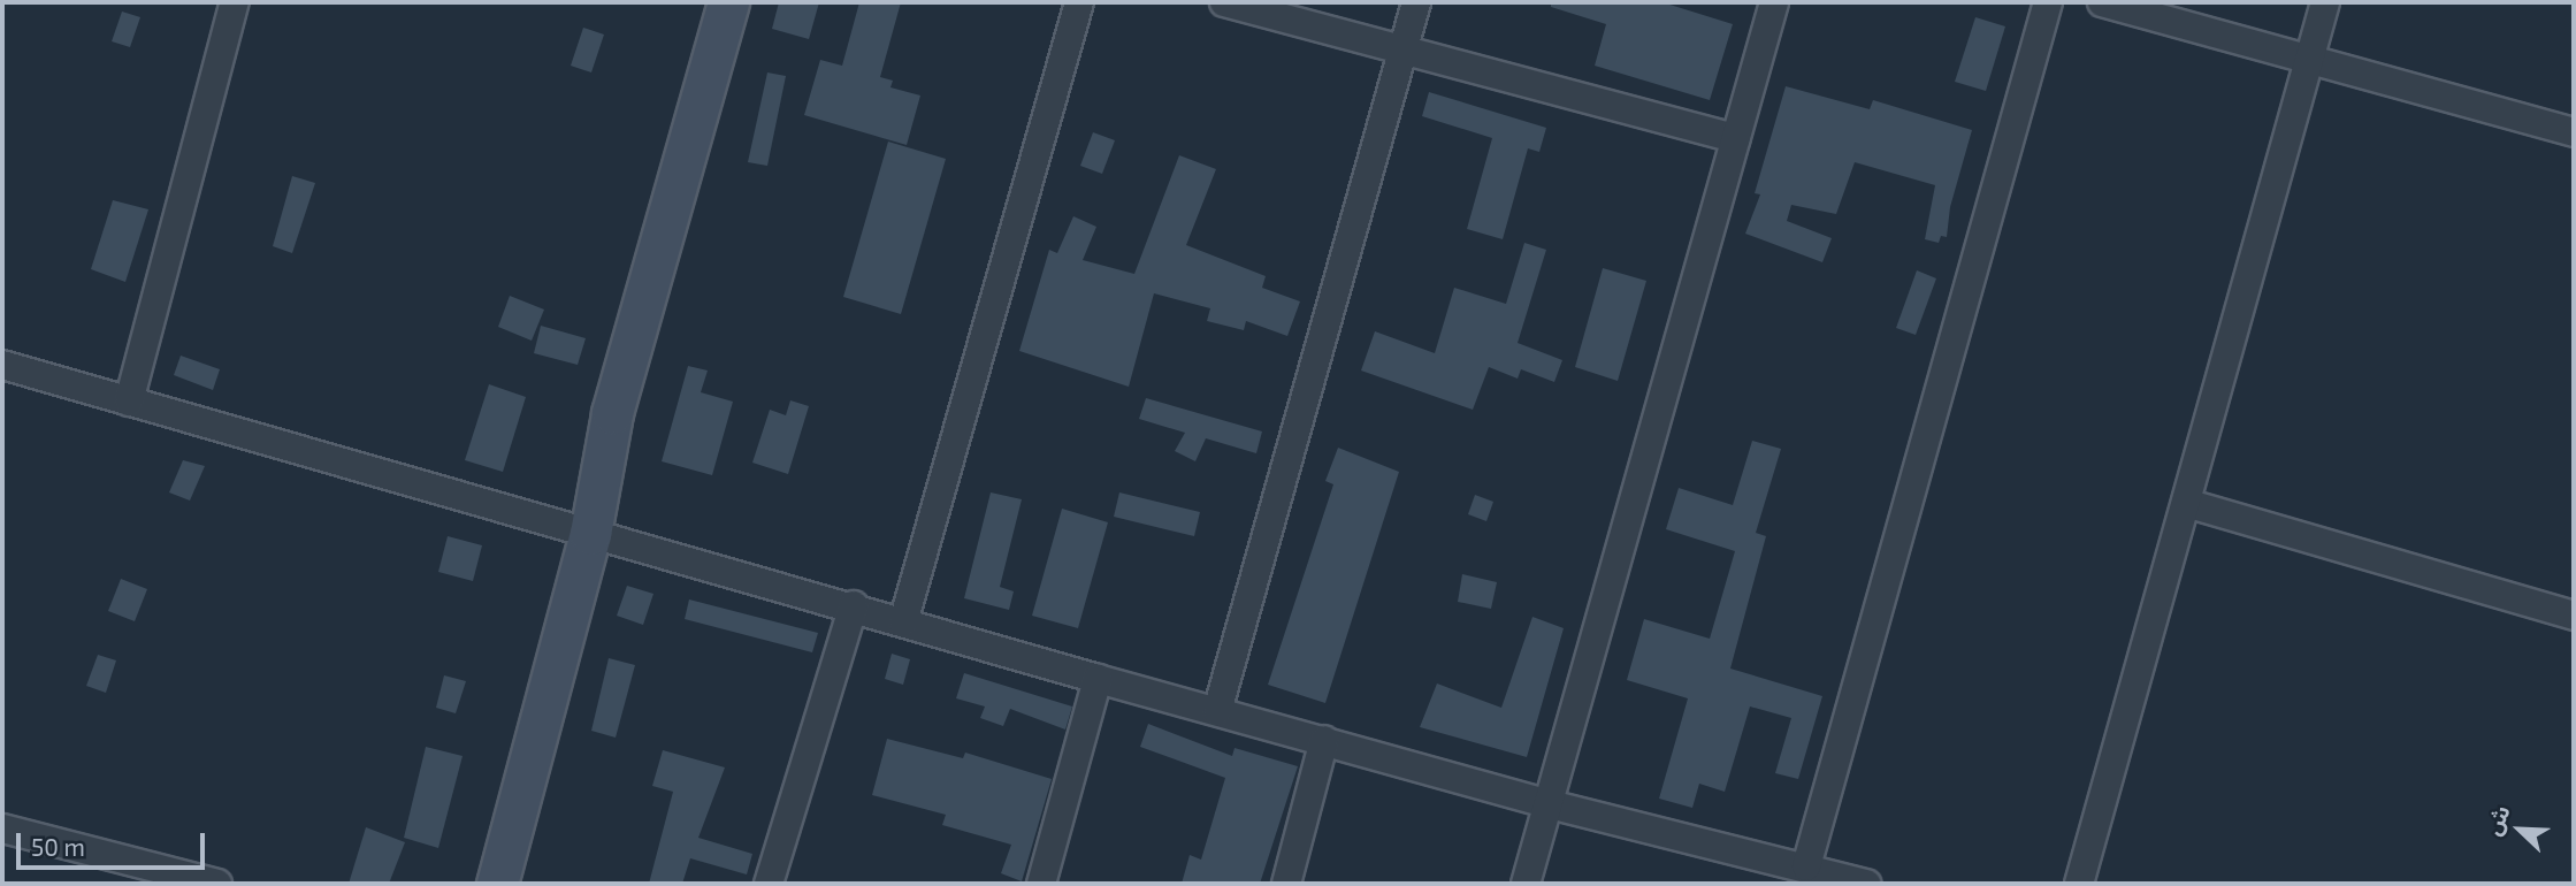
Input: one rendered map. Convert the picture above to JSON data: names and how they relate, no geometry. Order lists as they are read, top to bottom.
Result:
{
  "scale_bar": "50 m",
  "north": "top left"
}
